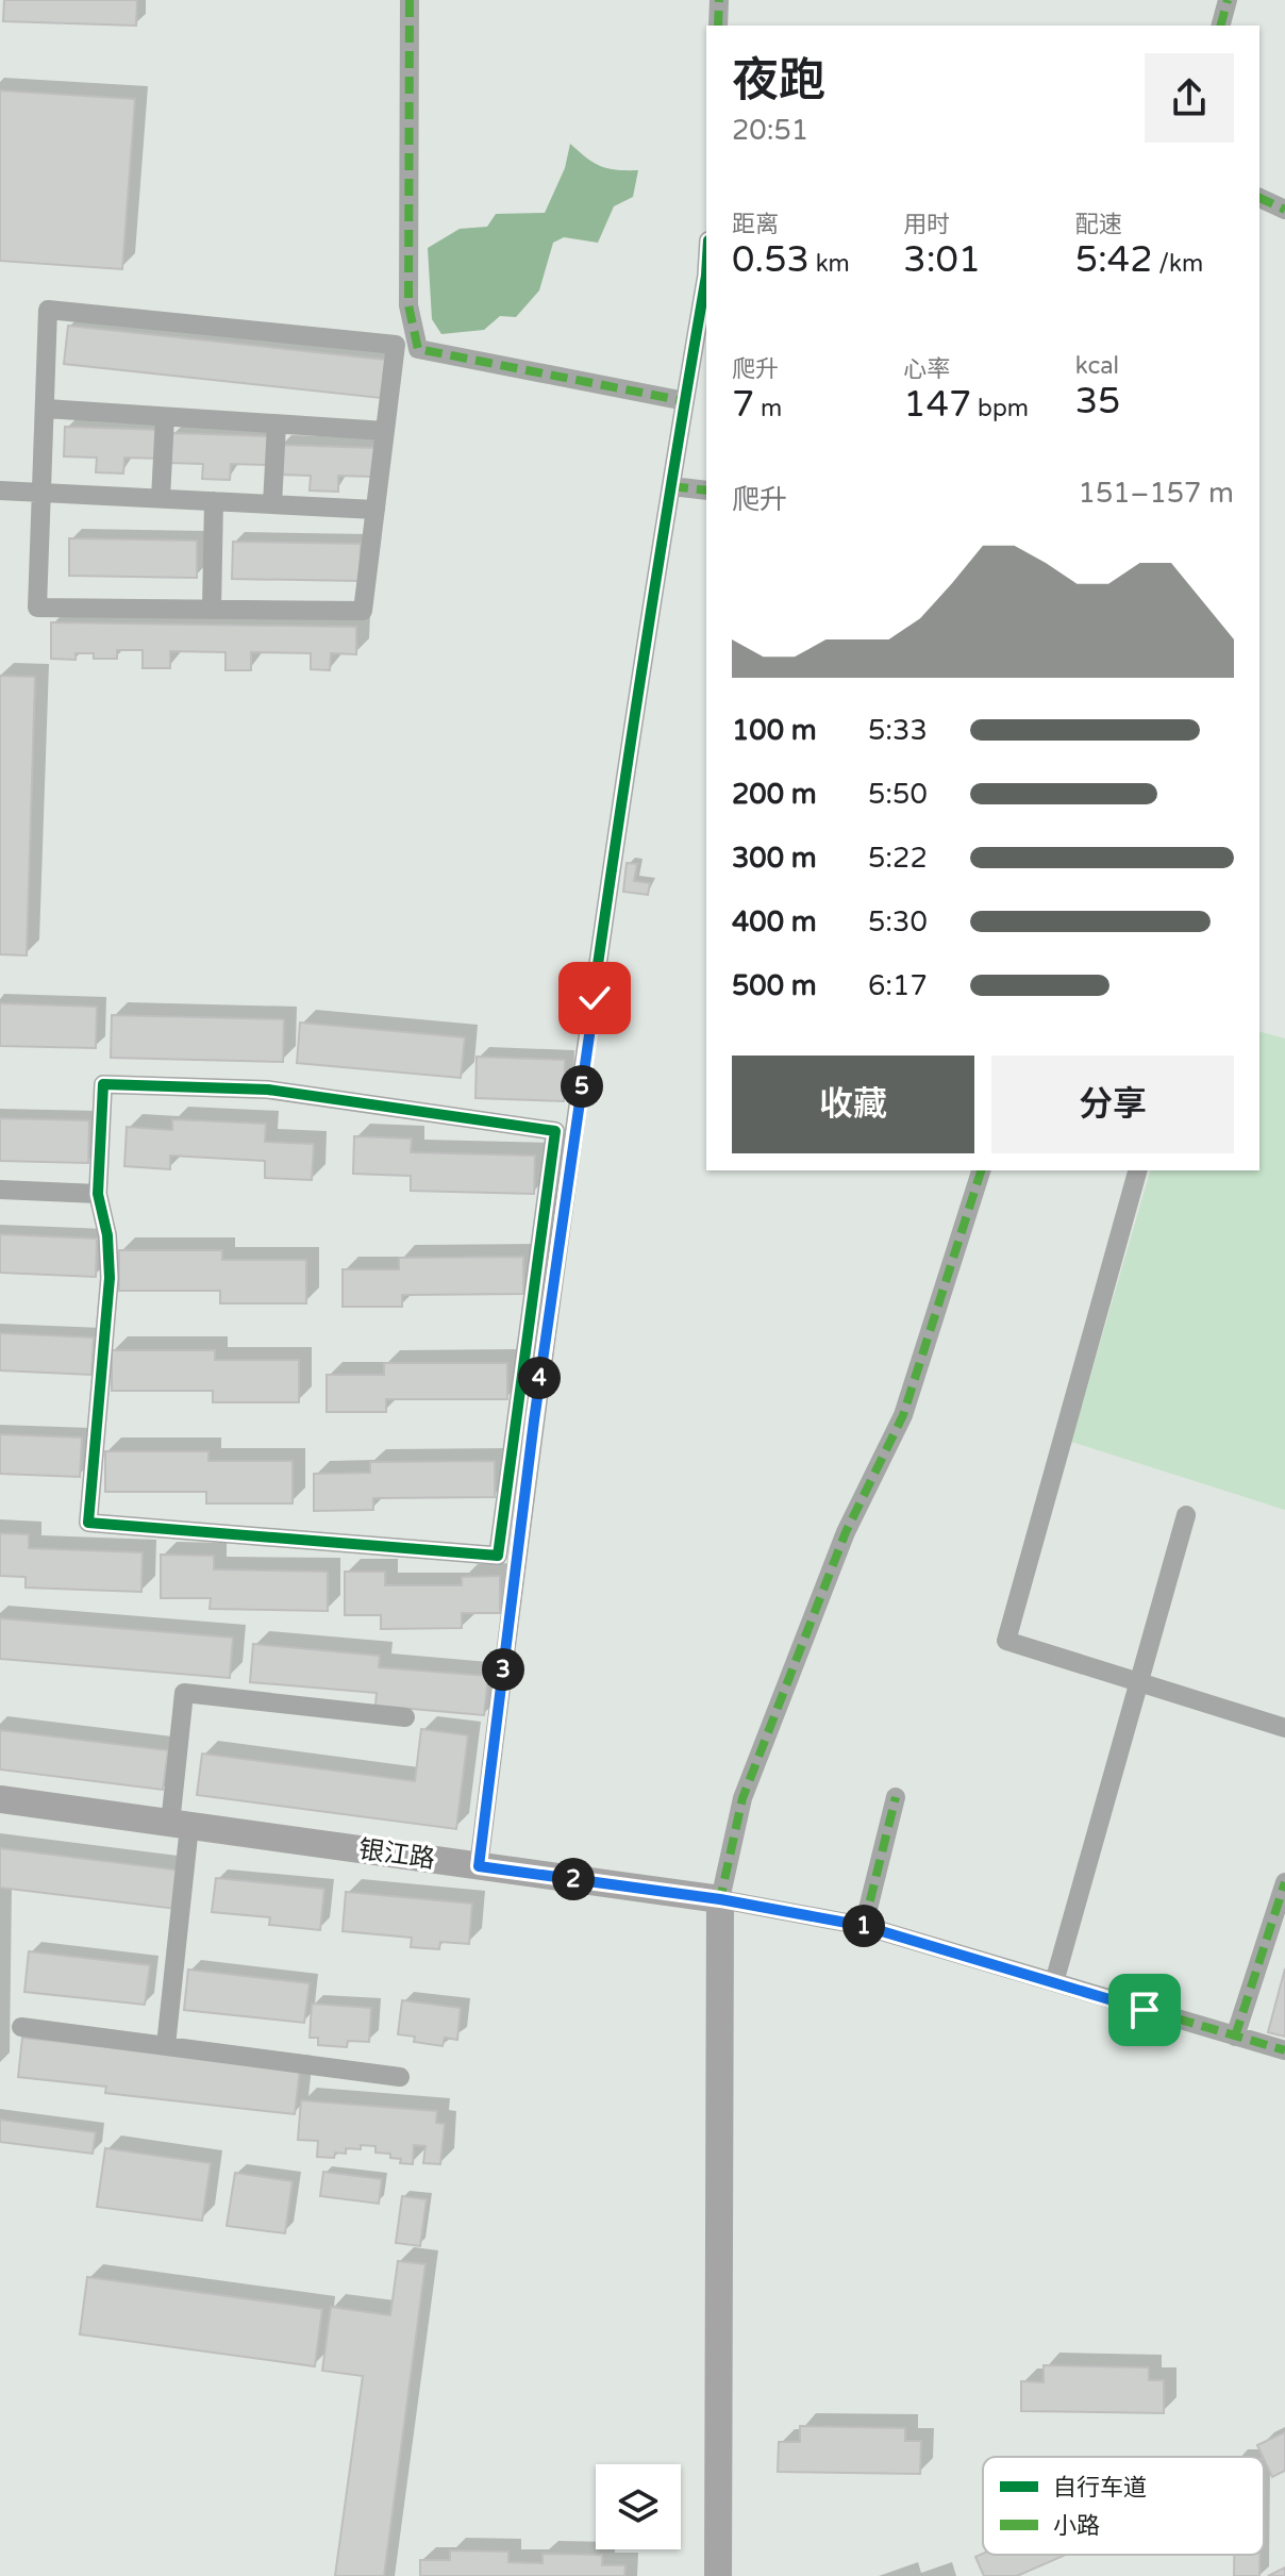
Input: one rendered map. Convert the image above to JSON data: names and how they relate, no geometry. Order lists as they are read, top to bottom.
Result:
{
  "streets": {
    "street": ["银江路"]
  },
  "legend": ["自行车道", "小路"],
  "page": {
    "heading": ["夜跑", "20:51"],
    "stats": [
      ["距离", "0.53 km"],
      ["用时", "3:01"],
      ["配速", "5:42 /km"],
      ["爬升", "7 m"],
      ["心率", "147 bpm"],
      ["kcal", "35"]
    ],
    "chart": ["爬升", "151–157 m"],
    "list": [
      {
        "name": "100 m",
        "note": "5:33"
      },
      {
        "name": "200 m",
        "note": "5:50"
      },
      {
        "name": "300 m",
        "note": "5:22"
      },
      {
        "name": "400 m",
        "note": "5:30"
      },
      {
        "name": "500 m",
        "note": "6:17"
      }
    ],
    "buttons": ["收藏", "分享"],
    "pins": [
      "5",
      "4",
      "3",
      "2",
      "1"
    ]
  }
}
